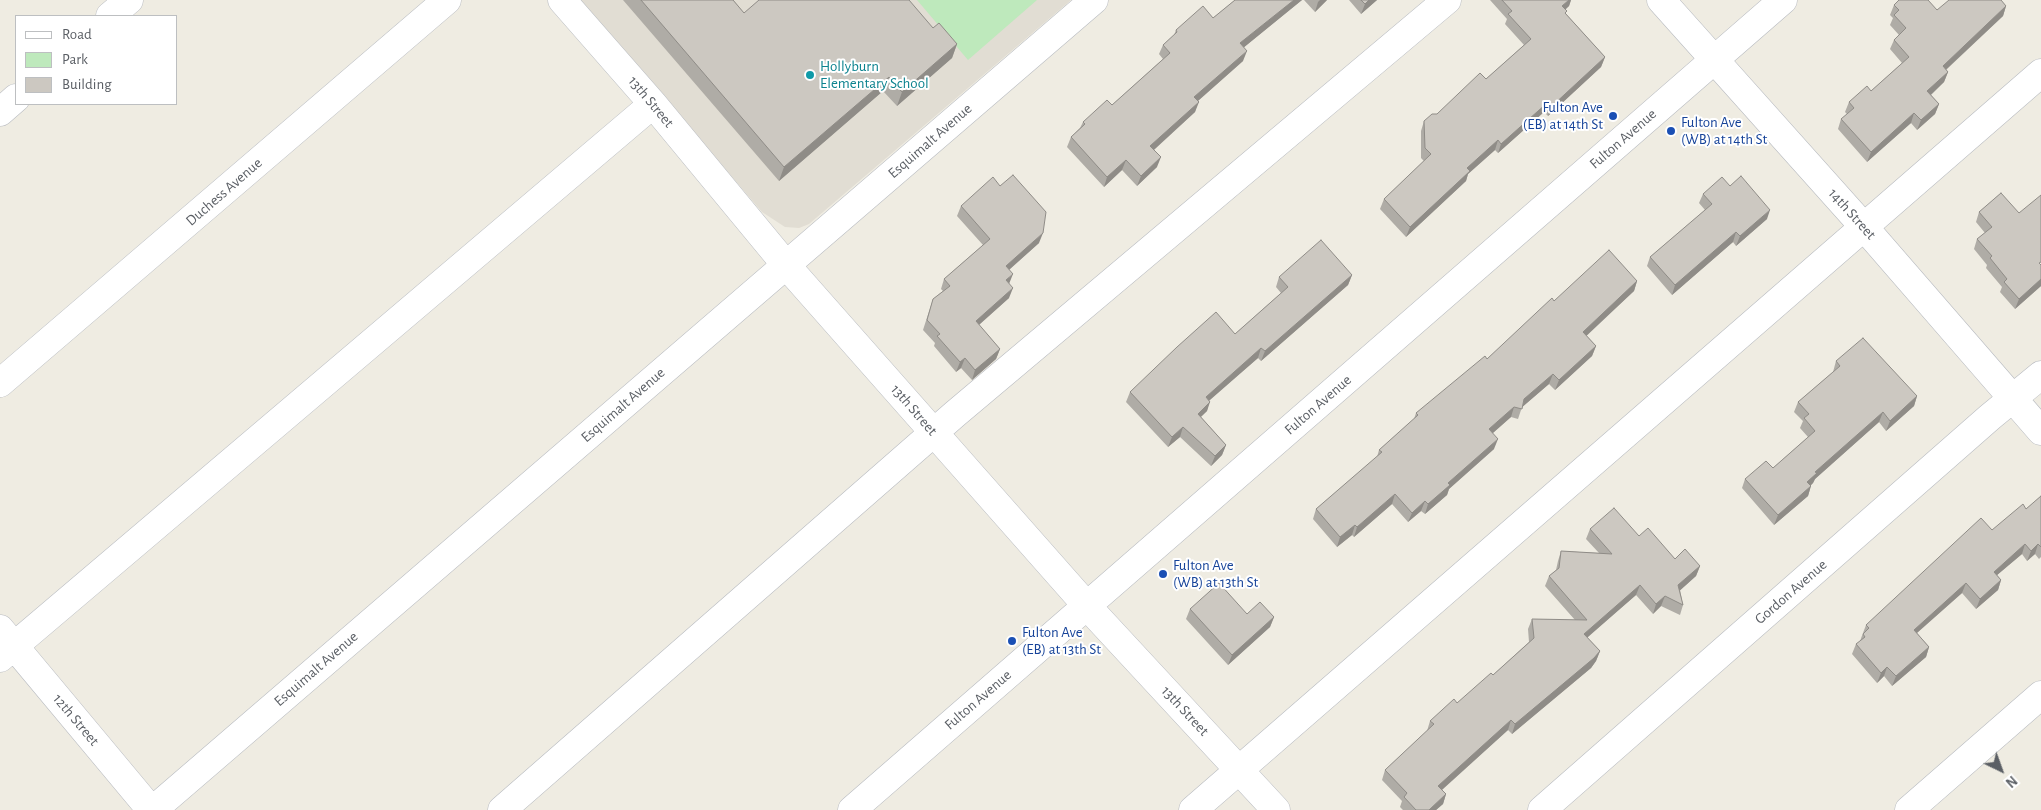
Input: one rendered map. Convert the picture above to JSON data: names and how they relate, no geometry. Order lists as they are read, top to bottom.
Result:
{
  "streets": {
    "street": [
      "13th Street",
      "Fulton Avenue",
      "Esquimalt Avenue",
      "Duchess Avenue",
      "14th Street",
      "Gordon Avenue",
      "12th Street"
    ]
  },
  "crossings": [
    ["13th Street", "Fulton Avenue"],
    ["13th Street", "Esquimalt Avenue"],
    ["Fulton Avenue", "14th Street"],
    ["Esquimalt Avenue", "12th Street"],
    ["14th Street", "Gordon Avenue"]
  ],
  "places": [
    "Hollyburn Elementary School",
    "Fulton Ave (EB) at 14th St",
    "Fulton Ave (WB) at 14th St",
    "Fulton Ave (WB) at 13th St",
    "Fulton Ave (EB) at 13th St"
  ],
  "legend": ["Road", "Park", "Building"],
  "north": "bottom right"
}
